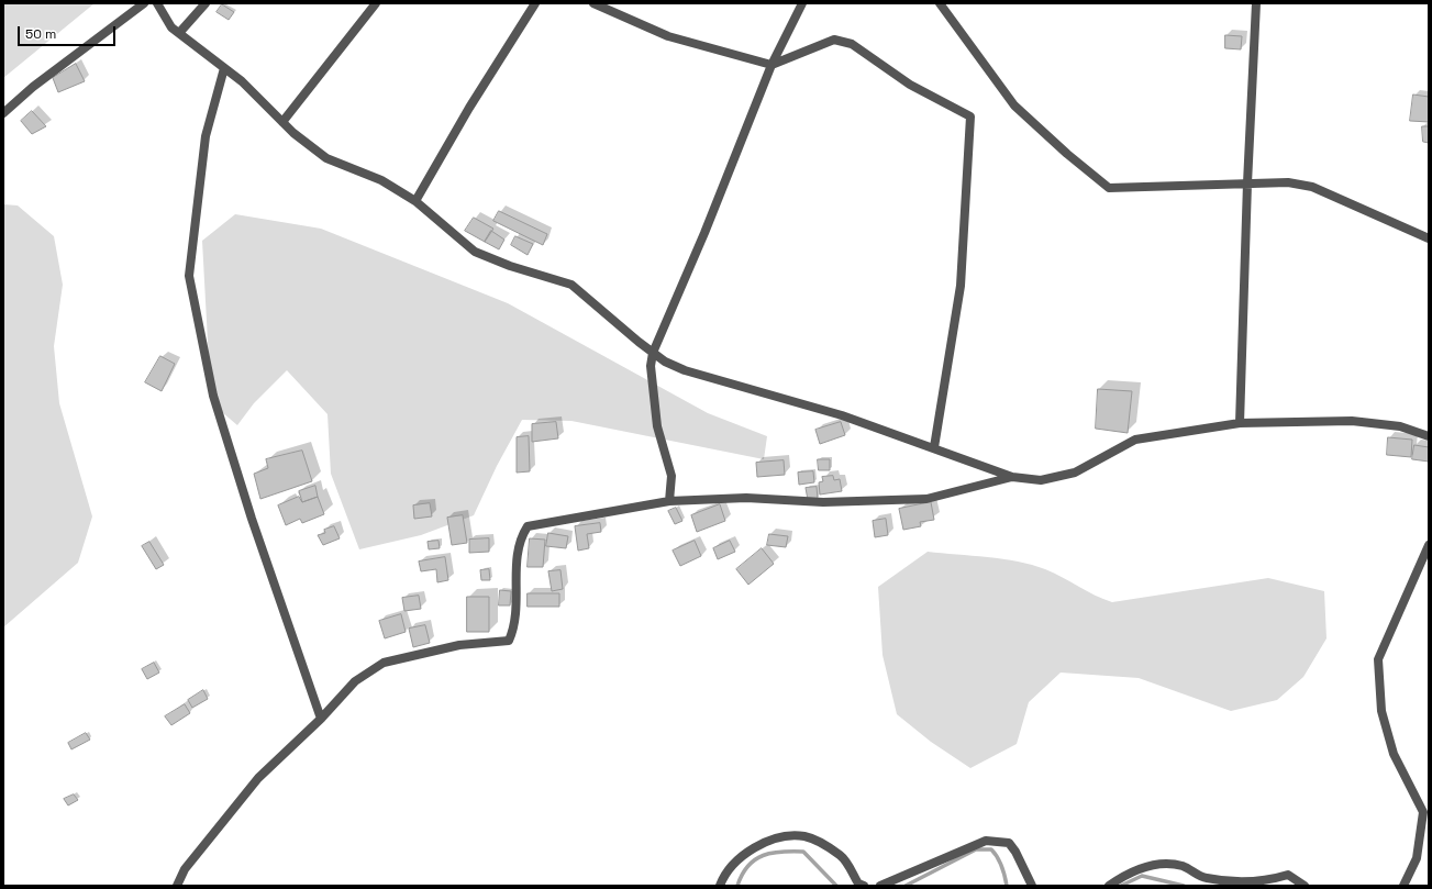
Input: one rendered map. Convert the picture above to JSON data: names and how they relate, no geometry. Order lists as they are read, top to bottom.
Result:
{
  "scale_bar": "50 m"
}
